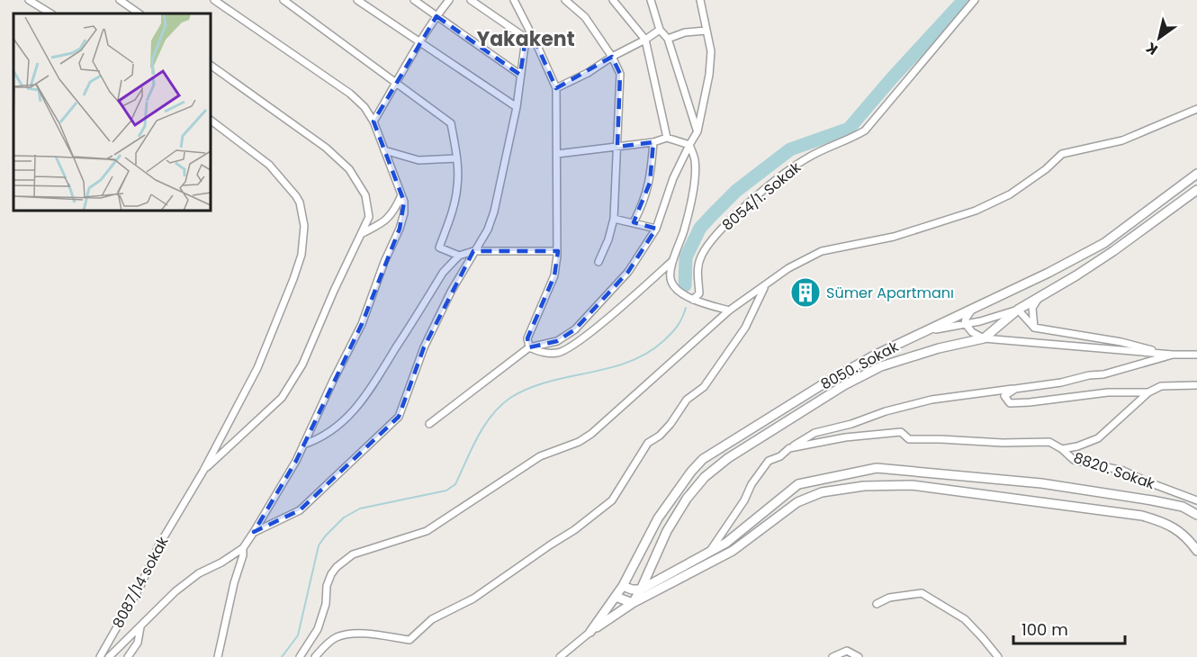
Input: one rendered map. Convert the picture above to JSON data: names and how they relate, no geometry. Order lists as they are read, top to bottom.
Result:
{
  "streets": {
    "street": [
      "8054/1. Sokak",
      "8050. Sokak",
      "8820. Sokak",
      "8087/14 sokak"
    ]
  },
  "districts": ["Yakakent"],
  "places": {
    "building": ["Sümer Apartmanı"]
  },
  "scale_bar": "100 m",
  "north": "bottom left"
}
